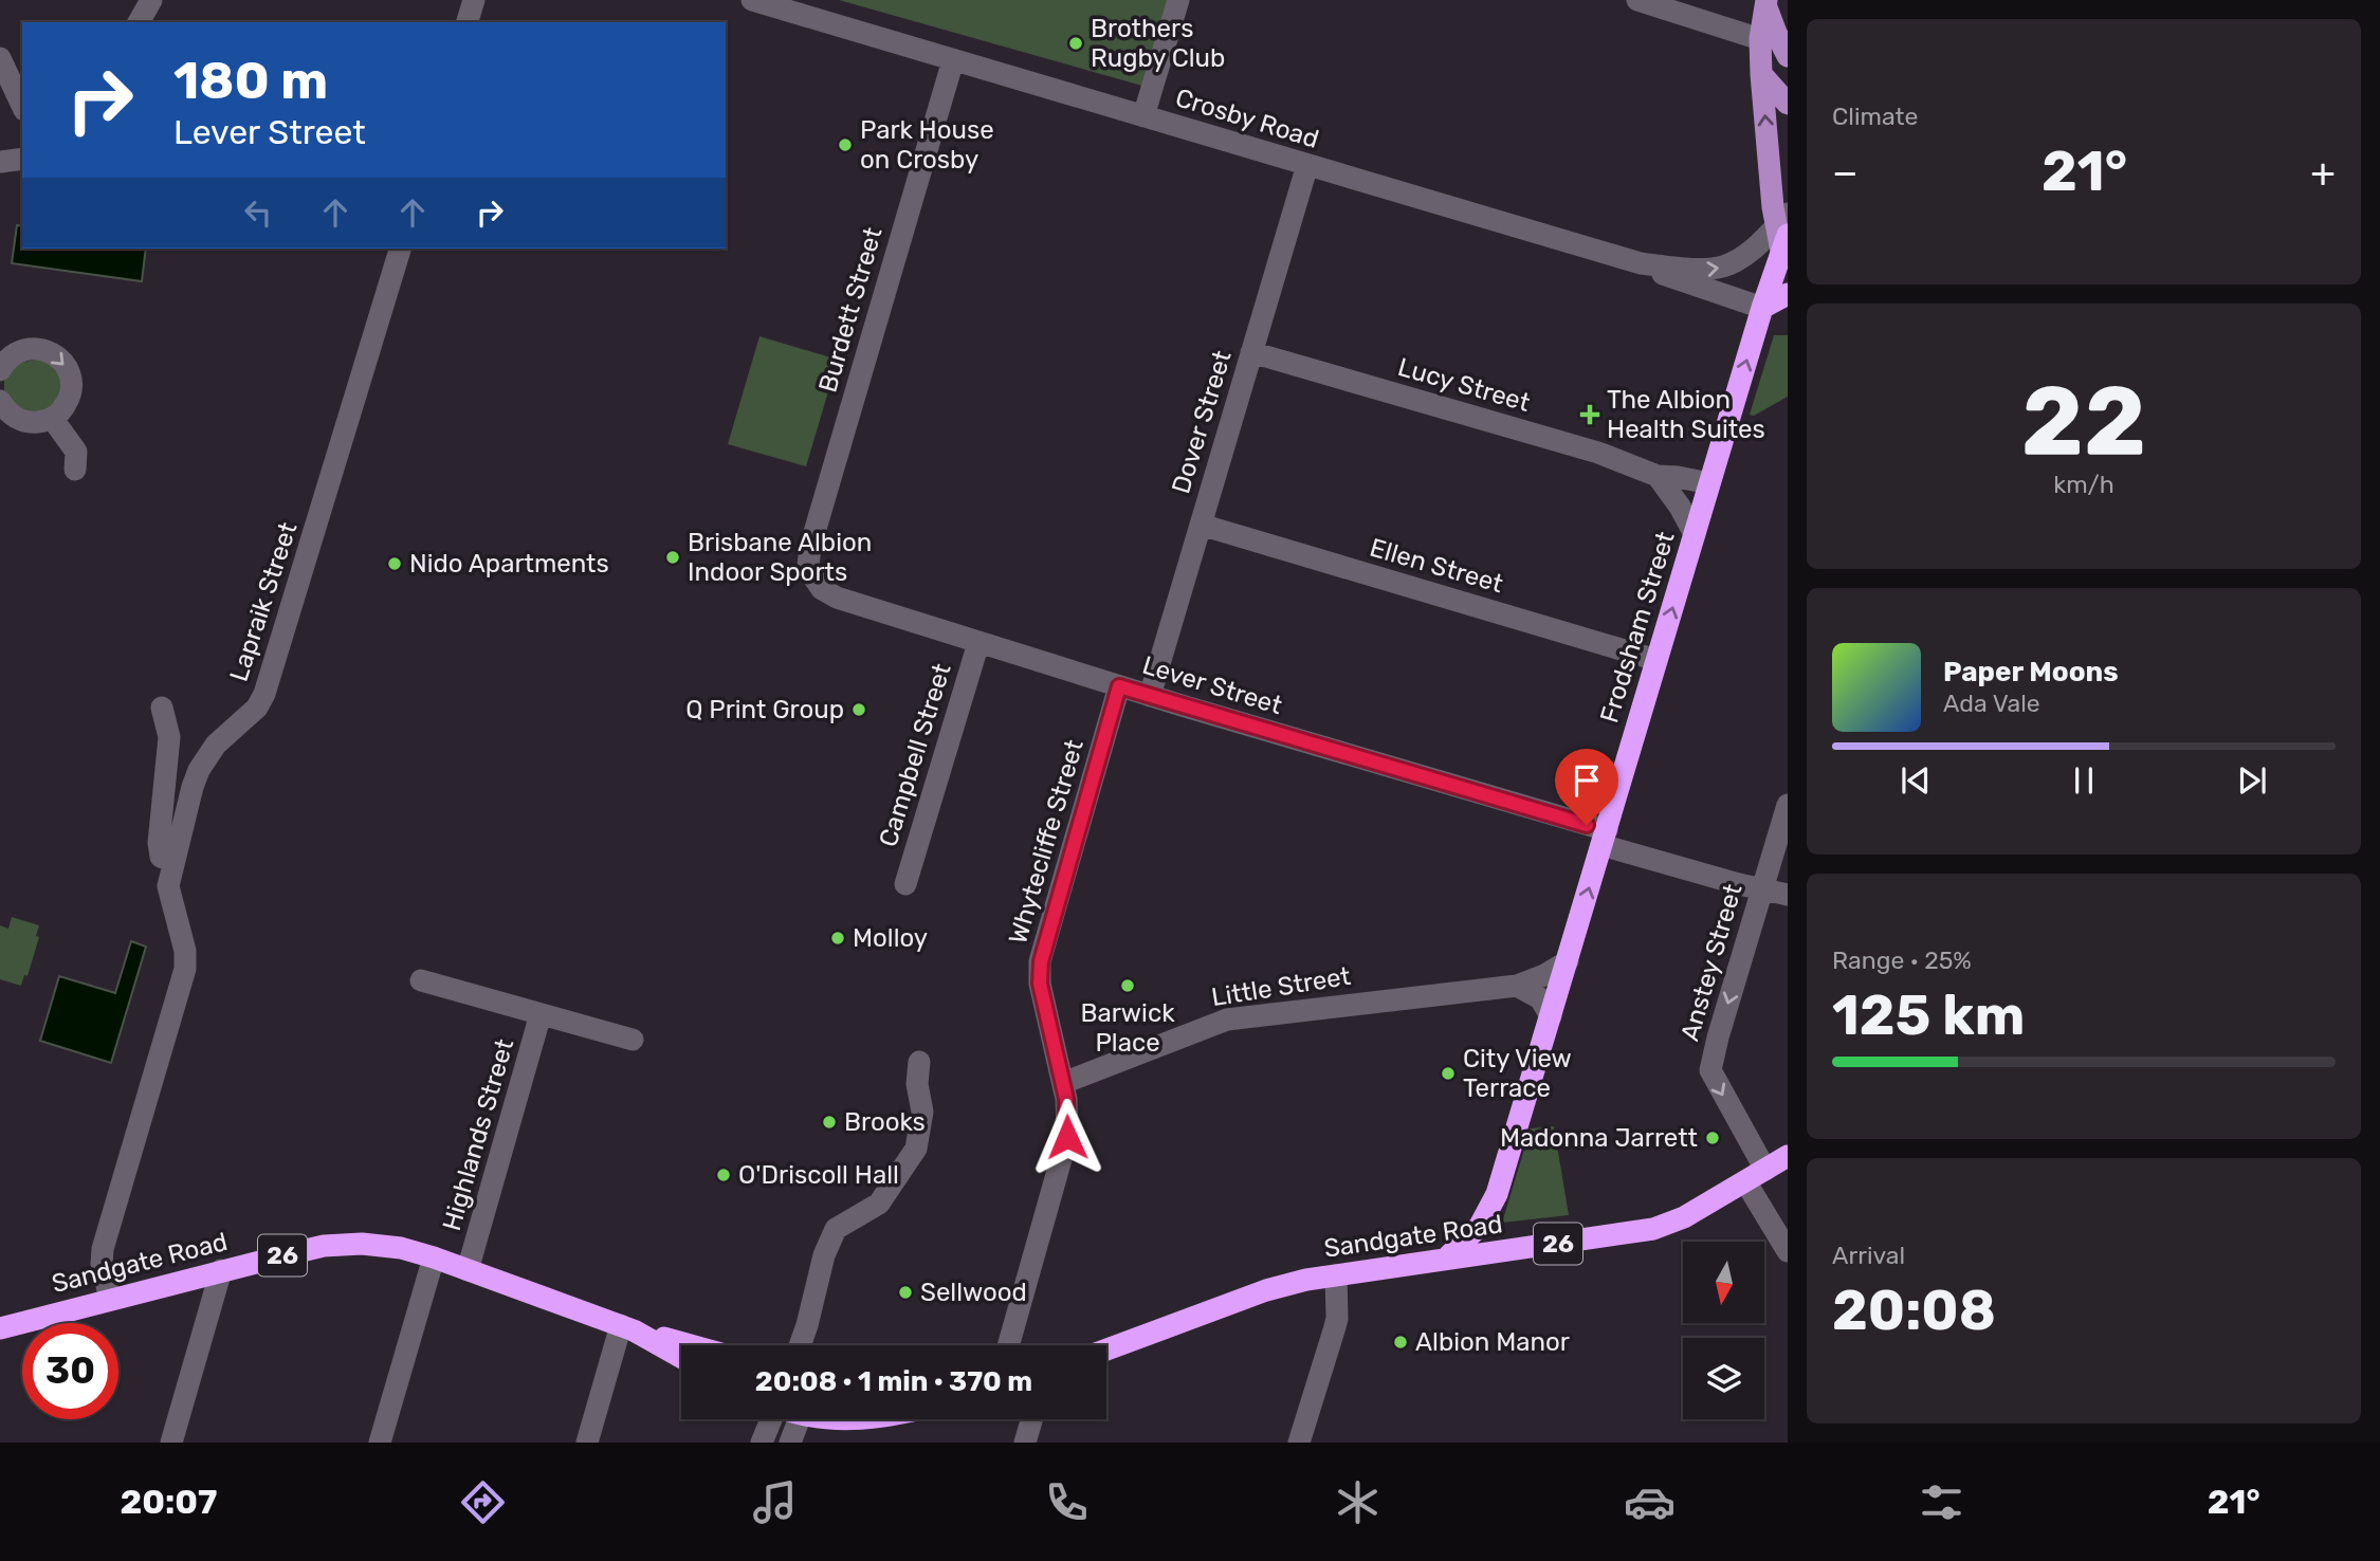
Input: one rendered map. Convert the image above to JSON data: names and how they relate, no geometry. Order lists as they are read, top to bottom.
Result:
{
  "streets": {
    "highway": ["Frodsham Street", "Sandgate Road", "26"],
    "street": [
      "Crosby Road",
      "Burdett Street",
      "Lucy Street",
      "Dover Street",
      "Ellen Street",
      "Lapraik Street",
      "Lever Street",
      "Campbell Street",
      "Whytecliffe Street",
      "Anstey Street",
      "Little Street",
      "Highlands Street"
    ]
  },
  "crossings": [
    ["Crosby Road", "Burdett Street"],
    ["Crosby Road", "Dover Street"],
    ["Crosby Road", "Frodsham Street"],
    ["Burdett Street", "Lever Street"],
    ["Lucy Street", "Dover Street"],
    ["Lucy Street", "Frodsham Street"],
    ["Dover Street", "Ellen Street"],
    ["Dover Street", "Lever Street"],
    ["Ellen Street", "Frodsham Street"],
    ["Lapraik Street", "Sandgate Road"],
    ["Frodsham Street", "Lever Street"],
    ["Frodsham Street", "Little Street"],
    ["Frodsham Street", "Sandgate Road"],
    ["Lever Street", "Campbell Street"],
    ["Lever Street", "Whytecliffe Street"],
    ["Lever Street", "Anstey Street"],
    ["Whytecliffe Street", "Little Street"],
    ["Anstey Street", "Sandgate Road"],
    ["Highlands Street", "Sandgate Road"]
  ],
  "one_way": ["Frodsham Street", "Anstey Street"],
  "places": {
    "other": [
      "Brothers Rugby Club",
      "Park House on Crosby",
      "Brisbane Albion Indoor Sports",
      "Nido Apartments",
      "Q Print Group",
      "Molloy",
      "Barwick Place",
      "City View Terrace",
      "Brooks",
      "Madonna Jarrett",
      "O'Driscoll Hall",
      "Sellwood",
      "Albion Manor"
    ],
    "health": ["The Albion Health Suites"]
  },
  "north": "bottom",
  "page": {
    "tile": [
      "Climate",
      ["22", "km/h"],
      ["Range · 25%", "125 km"],
      ["Arrival", "20:08"]
    ],
    "turn": ["180 m", "Lever Street"],
    "heat": ["−", "21°", "+"],
    "song": ["Paper Moons", "Ada Vale"],
    "limit": "30",
    "trip": "20:08 · 1 min · 370 m",
    "tabs": ["20:07", "21°"]
  }
}
